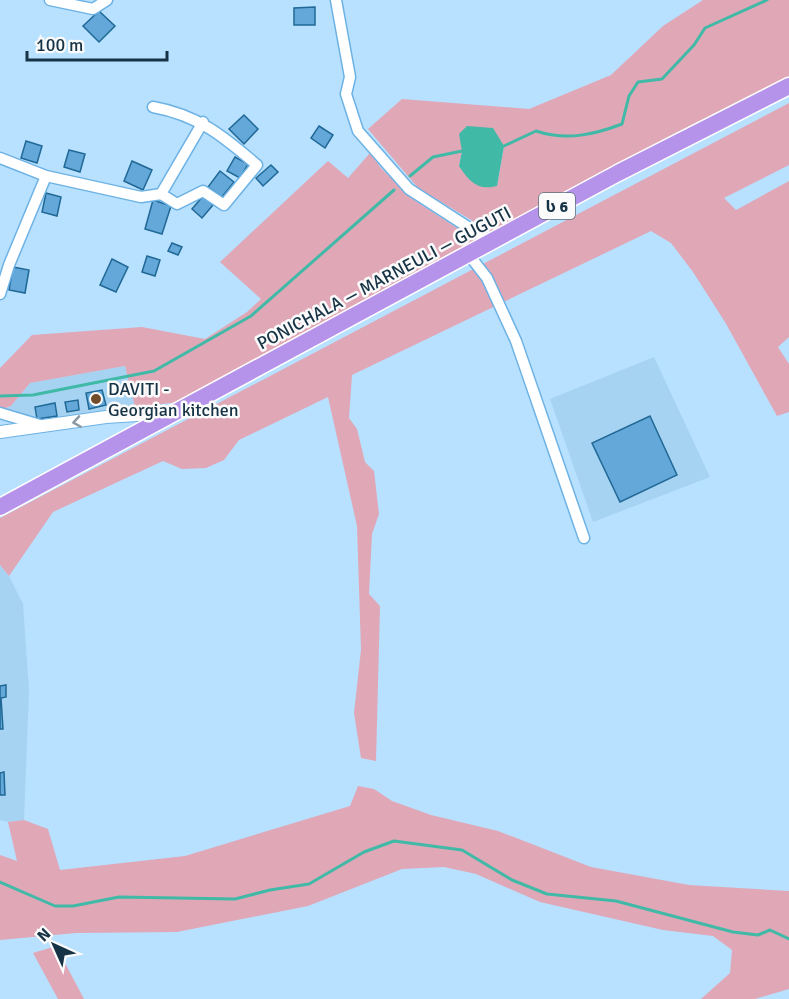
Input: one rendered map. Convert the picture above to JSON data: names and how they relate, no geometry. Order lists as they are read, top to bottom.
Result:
{
  "streets": {
    "highway": ["ს 6", "PONICHALA — MARNEULI — GUGUTI"]
  },
  "places": ["DAVITI - Georgian kitchen"],
  "scale_bar": "100 m",
  "north": "top left"
}
